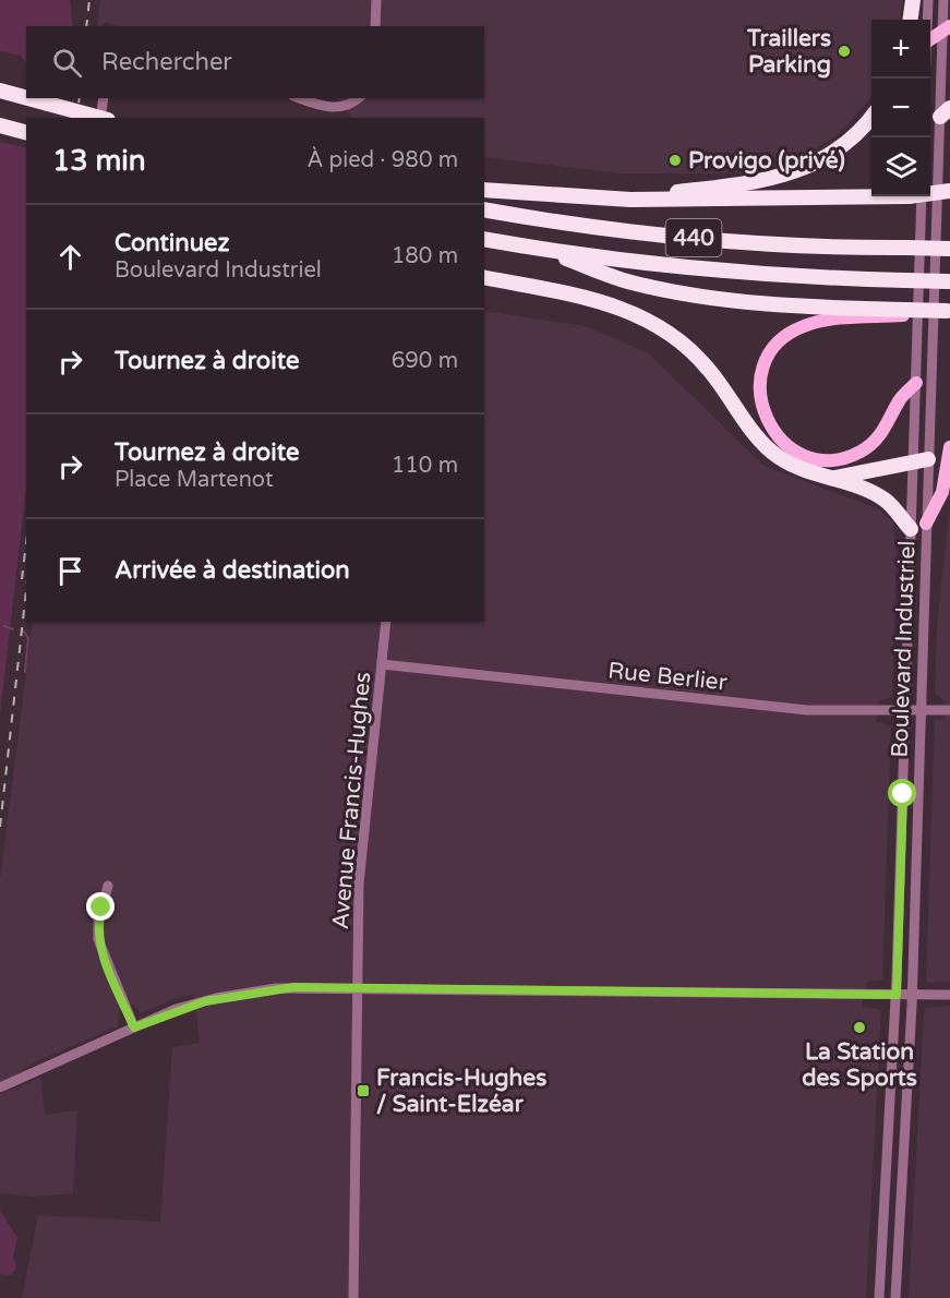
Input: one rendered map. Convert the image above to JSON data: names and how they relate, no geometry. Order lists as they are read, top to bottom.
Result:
{
  "streets": {
    "highway": ["440"],
    "street": ["Boulevard Industriel", "Rue Berlier", "Avenue Francis-Hughes"]
  },
  "crossings": [
    ["Boulevard Industriel", "Rue Berlier"],
    ["Rue Berlier", "Avenue Francis-Hughes"]
  ],
  "places": {
    "other": ["Traillers Parking", "Provigo (privé)", "La Station des Sports"],
    "transit": ["Francis-Hughes / Saint-Elzéar"]
  },
  "page": {
    "map_buttons": ["+", "−"],
    "search": "Rechercher",
    "heading": ["13 min", "À pied · 980 m"],
    "list": [
      ["Continuez", "Boulevard Industriel", "180 m"],
      ["Tournez à droite", "690 m"],
      ["Tournez à droite", "Place Martenot", "110 m"],
      "Arrivée à destination"
    ]
  }
}
